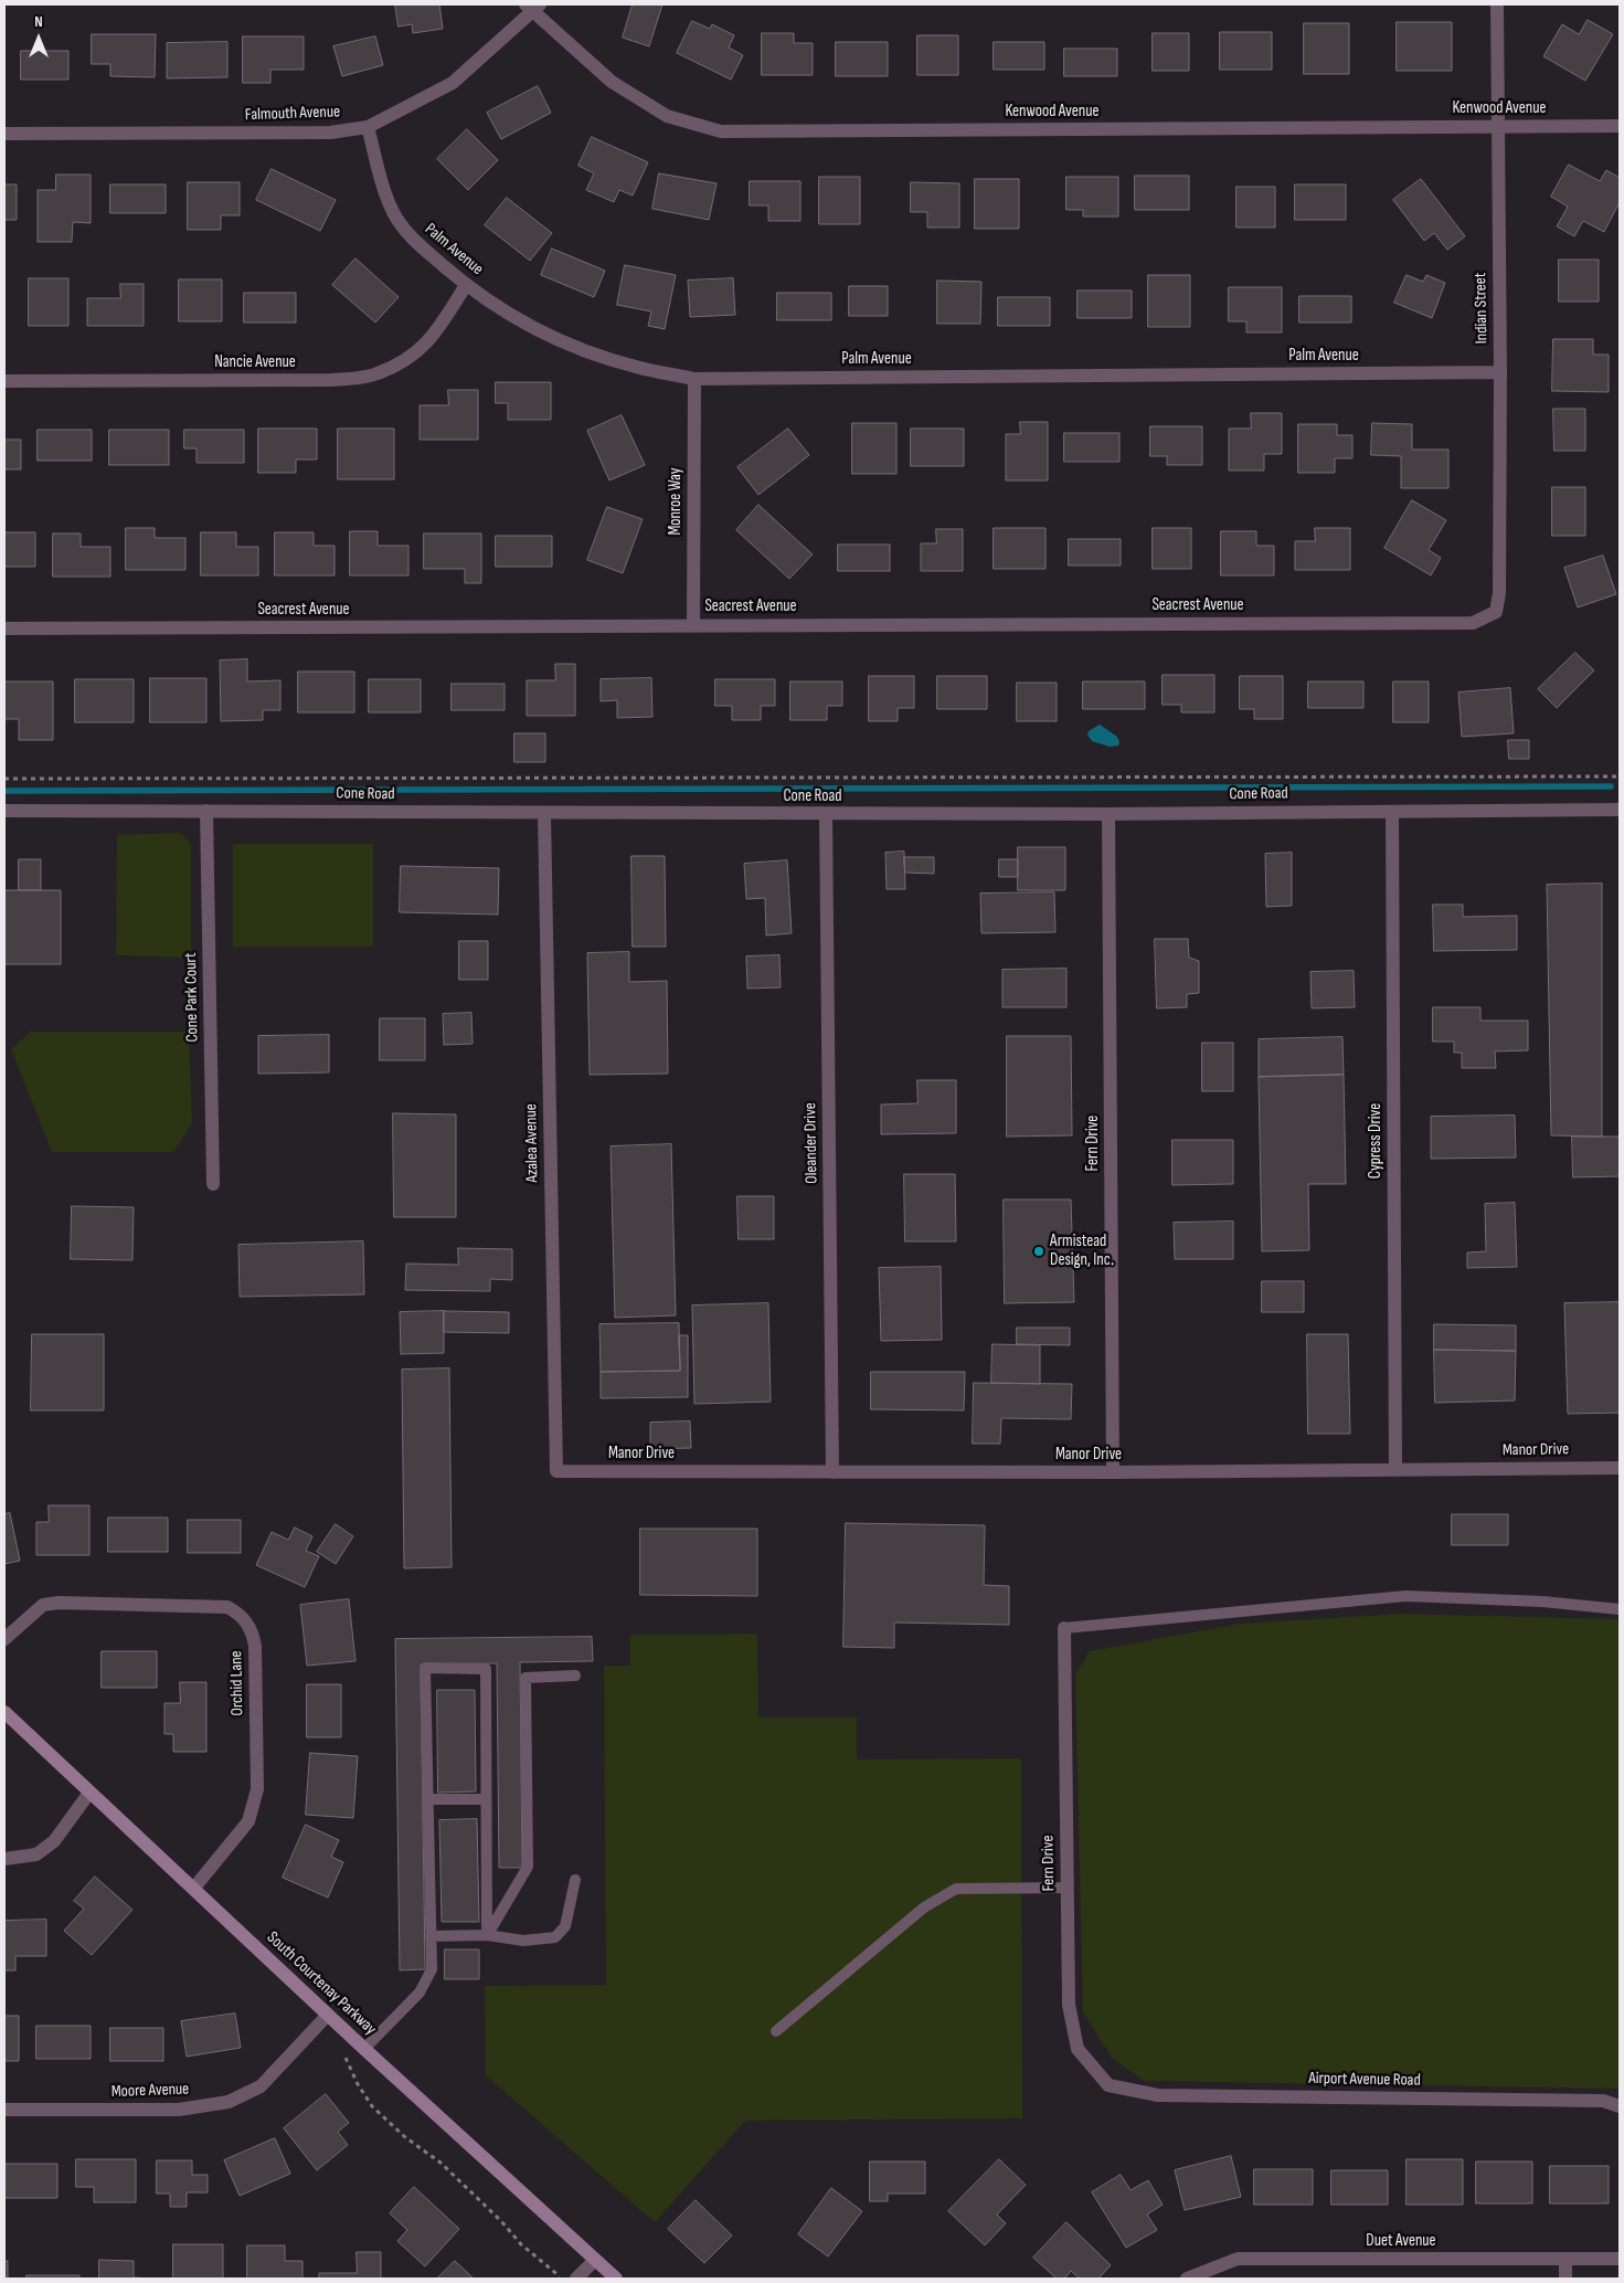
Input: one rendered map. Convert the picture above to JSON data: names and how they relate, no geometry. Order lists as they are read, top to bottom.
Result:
{
  "streets": {
    "main road": ["South Courtenay Parkway"],
    "street": [
      "Kenwood Avenue",
      "Falmouth Avenue",
      "Palm Avenue",
      "Indian Street",
      "Nancie Avenue",
      "Monroe Way",
      "Seacrest Avenue",
      "Cone Road",
      "Cone Park Court",
      "Cypress Drive",
      "Azalea Avenue",
      "Oleander Drive",
      "Fern Drive",
      "Manor Drive",
      "Orchid Lane",
      "Airport Avenue Road",
      "Moore Avenue",
      "Duet Avenue"
    ]
  },
  "crossings": [
    ["Kenwood Avenue", "Falmouth Avenue"],
    ["Kenwood Avenue", "Indian Street"],
    ["Falmouth Avenue", "Palm Avenue"],
    ["Palm Avenue", "Indian Street"],
    ["Palm Avenue", "Nancie Avenue"],
    ["Palm Avenue", "Monroe Way"],
    ["Indian Street", "Seacrest Avenue"],
    ["Monroe Way", "Seacrest Avenue"],
    ["Cone Road", "Cone Park Court"],
    ["Cone Road", "Cypress Drive"],
    ["Cone Road", "Azalea Avenue"],
    ["Cone Road", "Oleander Drive"],
    ["Cone Road", "Fern Drive"],
    ["Cypress Drive", "Manor Drive"],
    ["Azalea Avenue", "Manor Drive"],
    ["Oleander Drive", "Manor Drive"],
    ["Fern Drive", "Manor Drive"],
    ["Fern Drive", "Airport Avenue Road"],
    ["Orchid Lane", "South Courtenay Parkway"],
    ["South Courtenay Parkway", "Moore Avenue"]
  ],
  "places": ["Armistead Design, Inc."],
  "north": "top"
}
